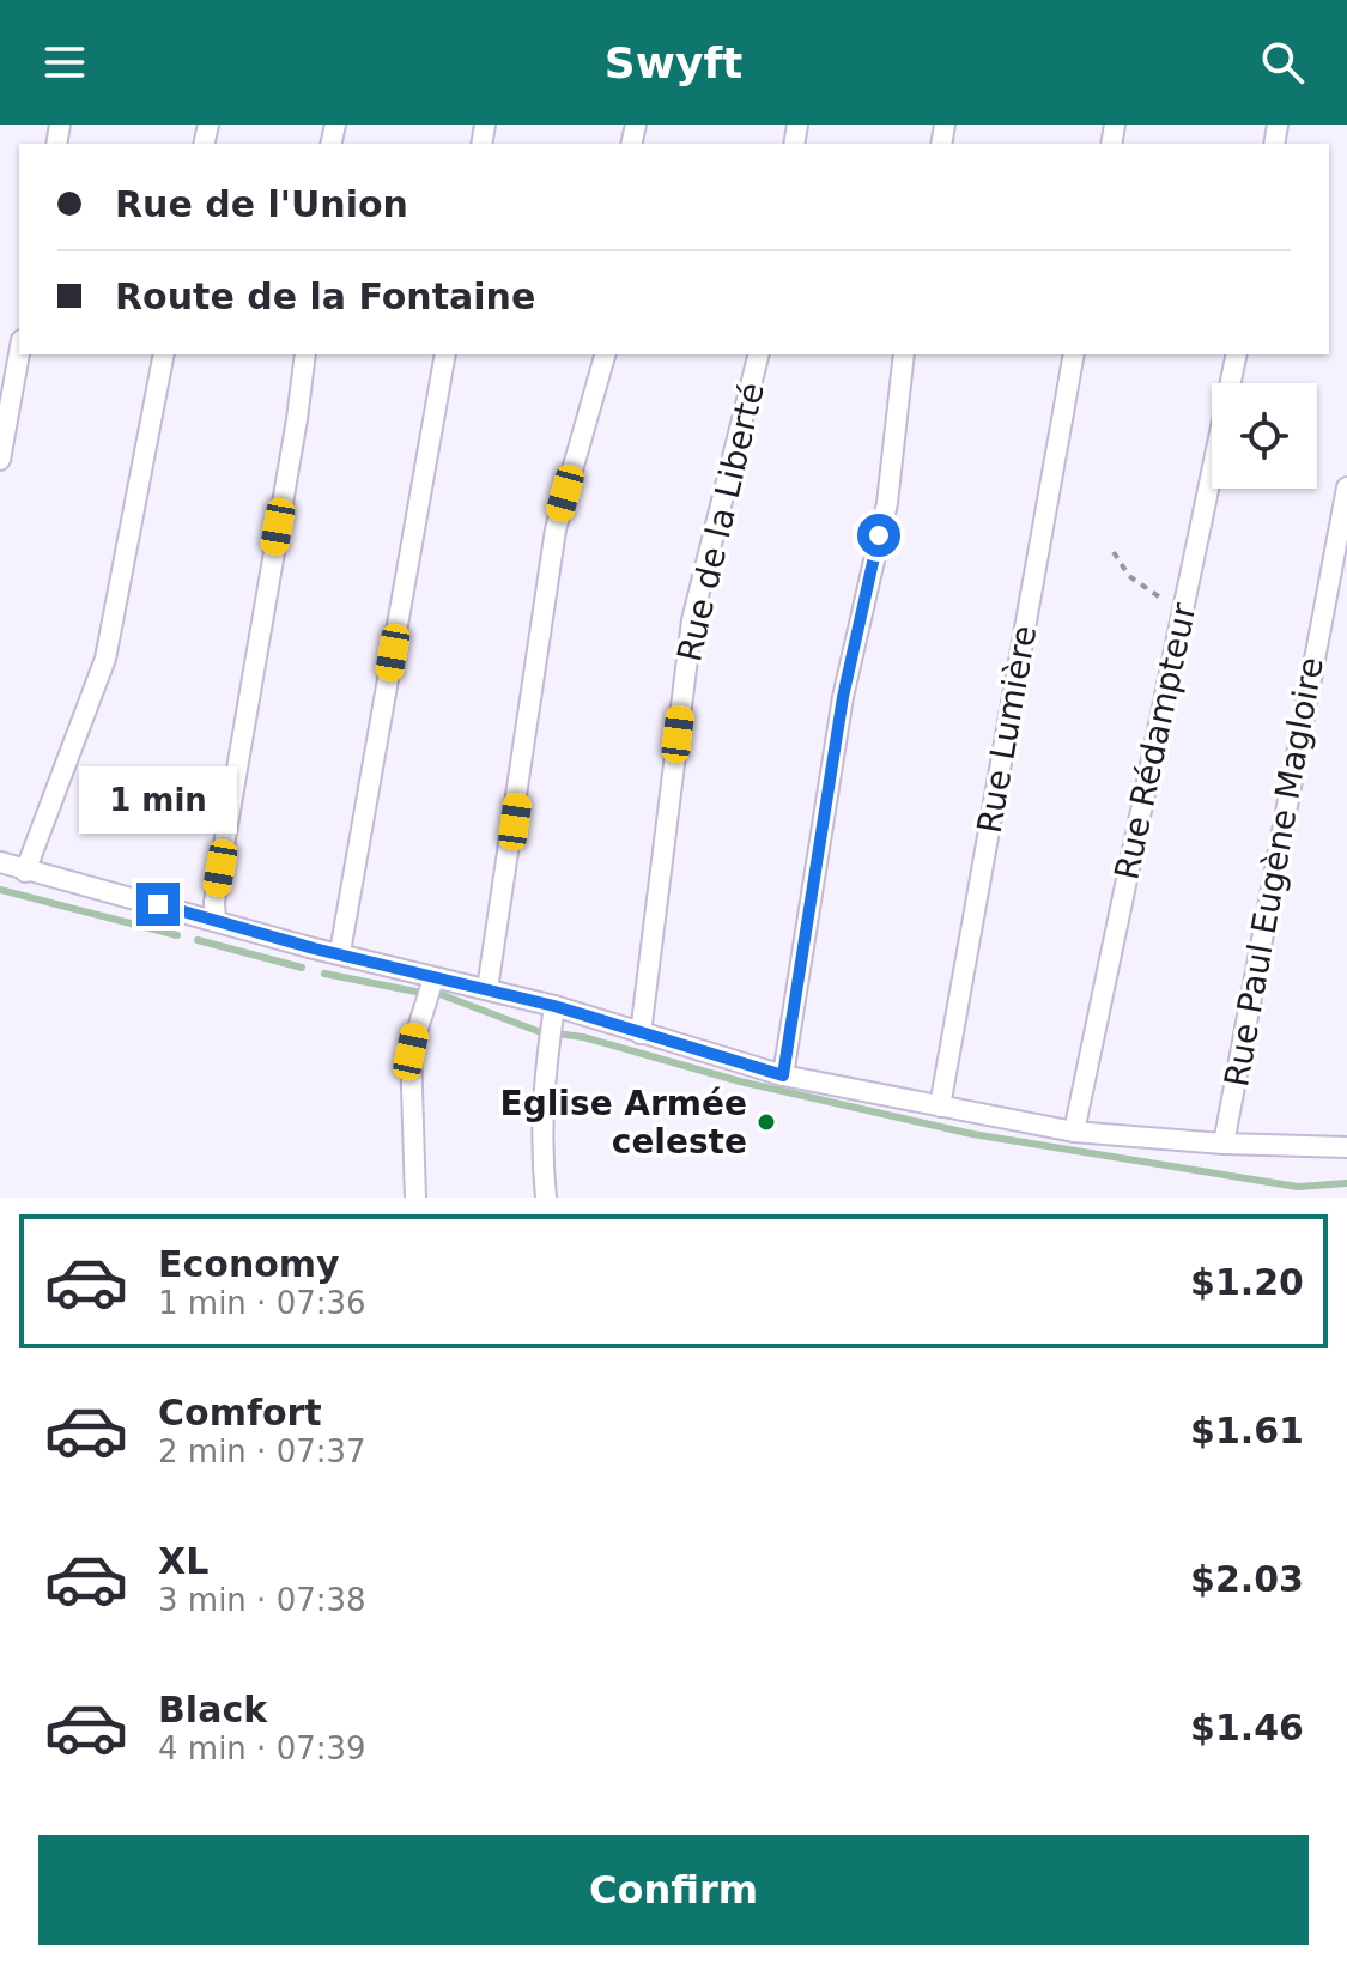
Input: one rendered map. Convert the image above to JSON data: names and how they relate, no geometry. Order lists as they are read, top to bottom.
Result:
{
  "streets": {
    "street": [
      "Rue de la Liberté",
      "Rue Lumière",
      "Rue Rédampteur",
      "Rue Paul Eugène Magloire"
    ]
  },
  "places": ["Eglise Armée celeste"],
  "page": {
    "header": "Swyft",
    "banner": ["Rue de l'Union", "Route de la Fontaine"],
    "bubble": "1 min",
    "list": [
      {
        "name": "Economy",
        "note": "1 min · 07:36",
        "value": "$1.20"
      },
      {
        "name": "Comfort",
        "note": "2 min · 07:37",
        "value": "$1.61"
      },
      {
        "name": "XL",
        "note": "3 min · 07:38",
        "value": "$2.03"
      },
      {
        "name": "Black",
        "note": "4 min · 07:39",
        "value": "$1.46"
      }
    ],
    "buttons": "Confirm"
  }
}
